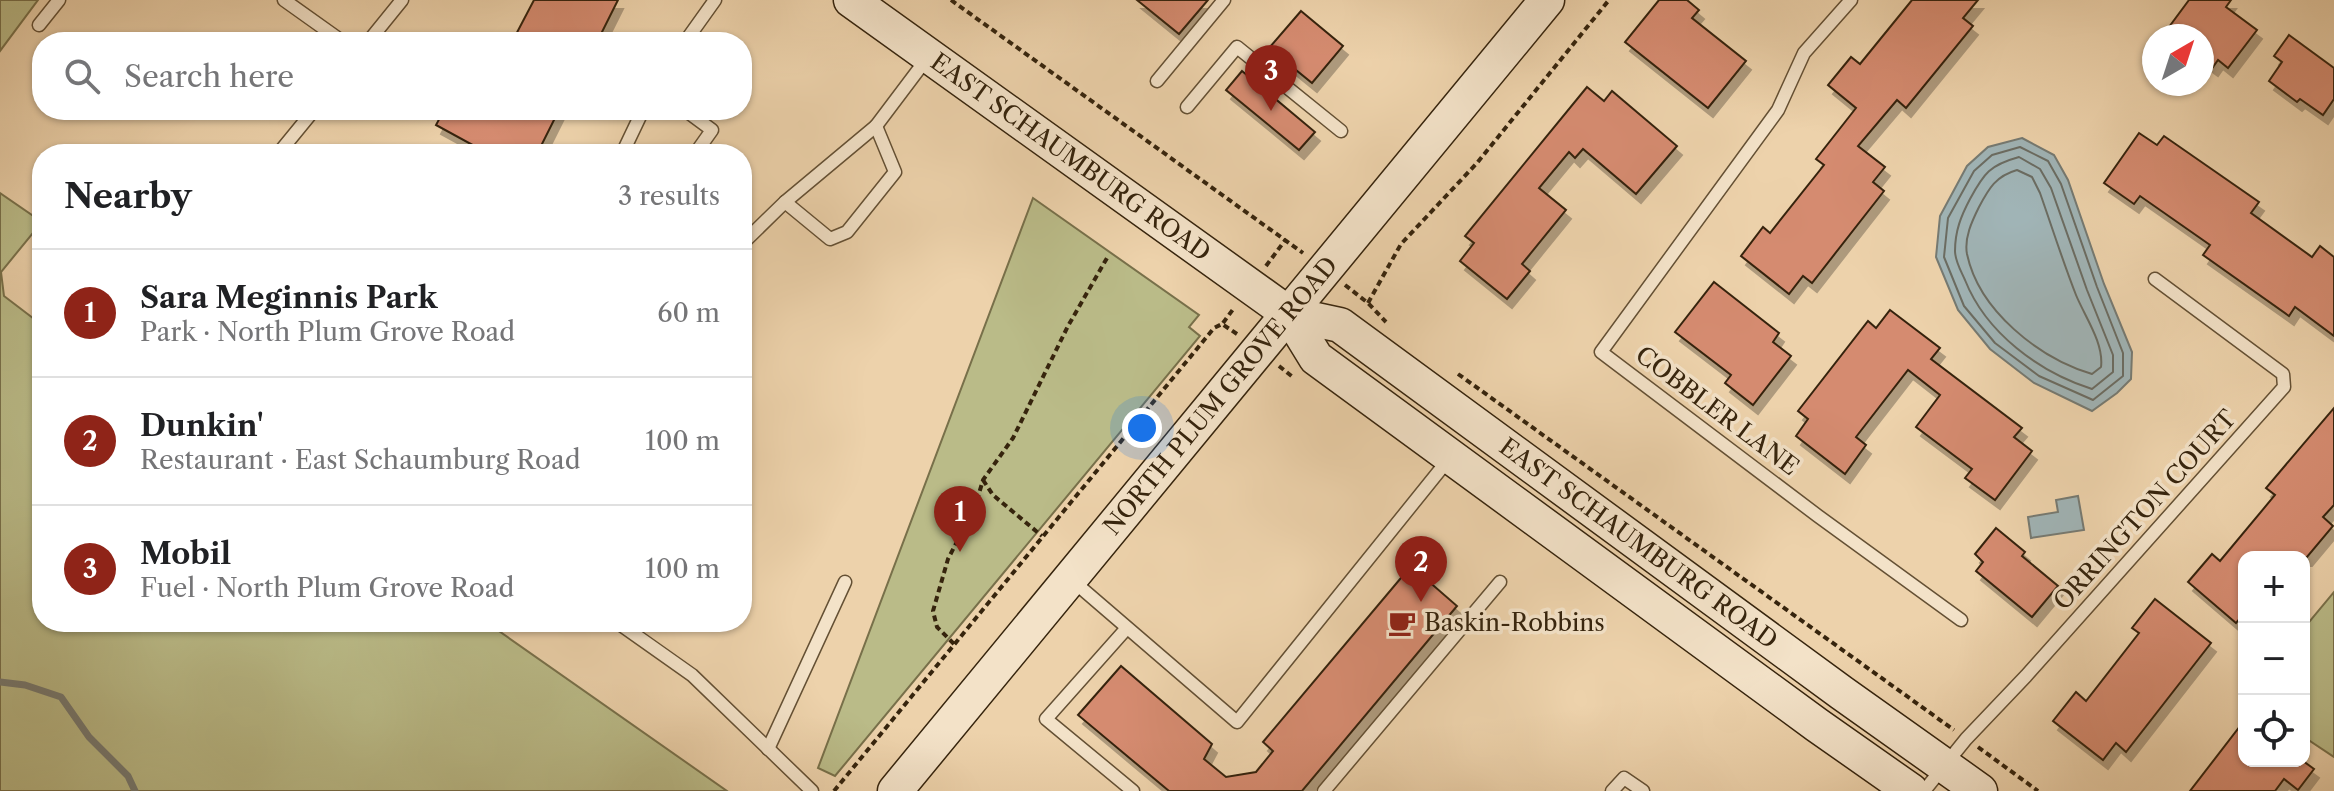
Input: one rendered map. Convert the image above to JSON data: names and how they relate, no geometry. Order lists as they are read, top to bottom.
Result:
{
  "streets": {
    "main road": ["EAST SCHAUMBURG ROAD", "NORTH PLUM GROVE ROAD"],
    "lane": ["COBBLER LANE", "ORRINGTON COURT"]
  },
  "crossings": [
    ["EAST SCHAUMBURG ROAD", "NORTH PLUM GROVE ROAD"],
    ["EAST SCHAUMBURG ROAD", "ORRINGTON COURT"]
  ],
  "places": {
    "cafe": ["Baskin-Robbins"]
  },
  "north": "top right",
  "page": {
    "search": "Search here",
    "pins": ["3", "1", "2"],
    "heading": ["Nearby", "3 results"],
    "list": [
      {
        "mark": "1",
        "name": "Sara Meginnis Park",
        "note": "Park · North Plum Grove Road",
        "value": "60 m"
      },
      {
        "mark": "2",
        "name": "Dunkin'",
        "note": "Restaurant · East Schaumburg Road",
        "value": "100 m"
      },
      {
        "mark": "3",
        "name": "Mobil",
        "note": "Fuel · North Plum Grove Road",
        "value": "100 m"
      }
    ],
    "map_buttons": ["+", "−"]
  }
}
